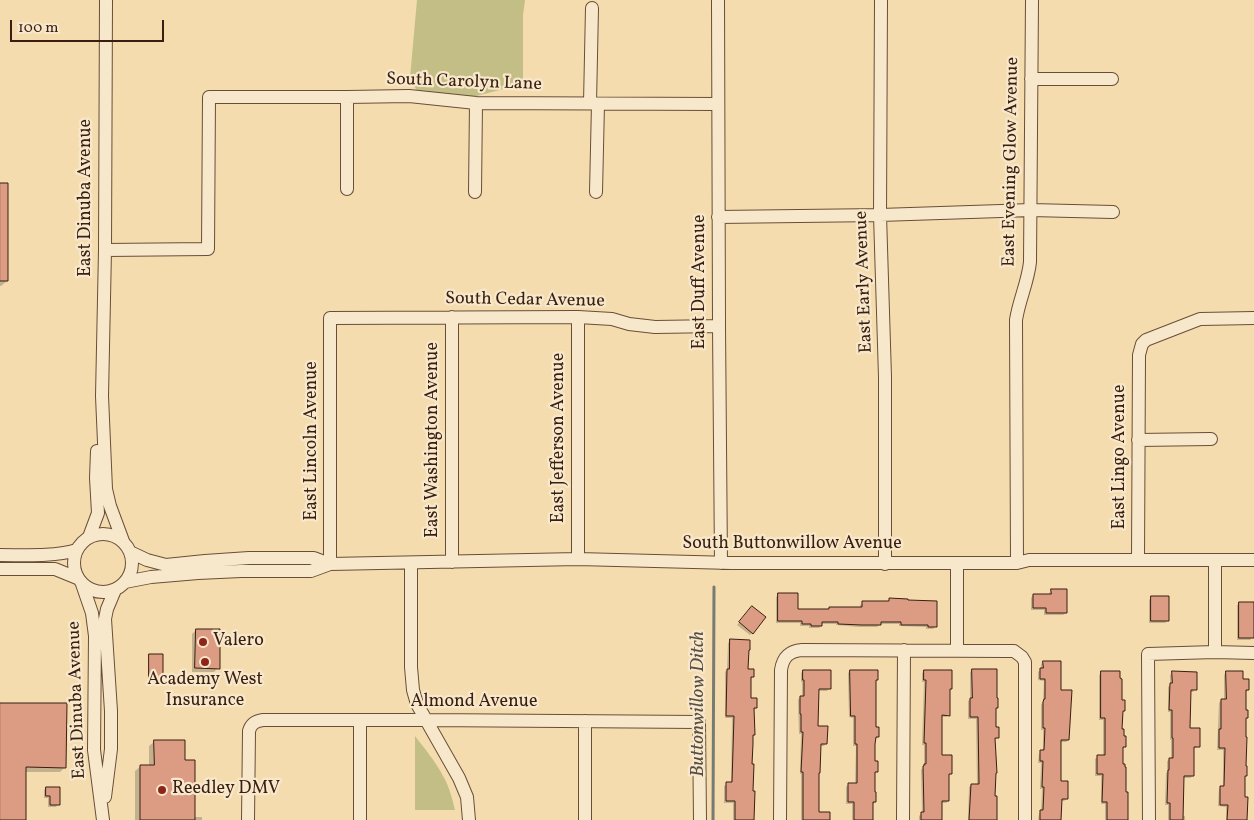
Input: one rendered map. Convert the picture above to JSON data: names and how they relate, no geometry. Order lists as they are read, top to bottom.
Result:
{
  "streets": {
    "street": [
      "South Carolyn Lane",
      "East Evening Glow Avenue",
      "East Dinuba Avenue",
      "East Duff Avenue",
      "East Early Avenue",
      "South Cedar Avenue",
      "East Jefferson Avenue",
      "East Washington Avenue",
      "East Lincoln Avenue",
      "East Lingo Avenue",
      "South Buttonwillow Avenue",
      "Almond Avenue"
    ]
  },
  "crossings": [
    ["South Carolyn Lane", "East Dinuba Avenue"],
    ["South Carolyn Lane", "East Duff Avenue"],
    ["East Evening Glow Avenue", "South Buttonwillow Avenue"],
    ["East Dinuba Avenue", "South Buttonwillow Avenue"],
    ["East Duff Avenue", "South Cedar Avenue"],
    ["East Duff Avenue", "South Buttonwillow Avenue"],
    ["East Early Avenue", "South Buttonwillow Avenue"],
    ["South Cedar Avenue", "East Jefferson Avenue"],
    ["South Cedar Avenue", "East Washington Avenue"],
    ["South Cedar Avenue", "East Lincoln Avenue"],
    ["East Jefferson Avenue", "South Buttonwillow Avenue"],
    ["East Washington Avenue", "South Buttonwillow Avenue"],
    ["East Lincoln Avenue", "South Buttonwillow Avenue"],
    ["East Lingo Avenue", "South Buttonwillow Avenue"]
  ],
  "water": ["Buttonwillow Ditch"],
  "places": ["Valero", "Academy West Insurance", "Reedley DMV"],
  "scale_bar": "100 m"
}
